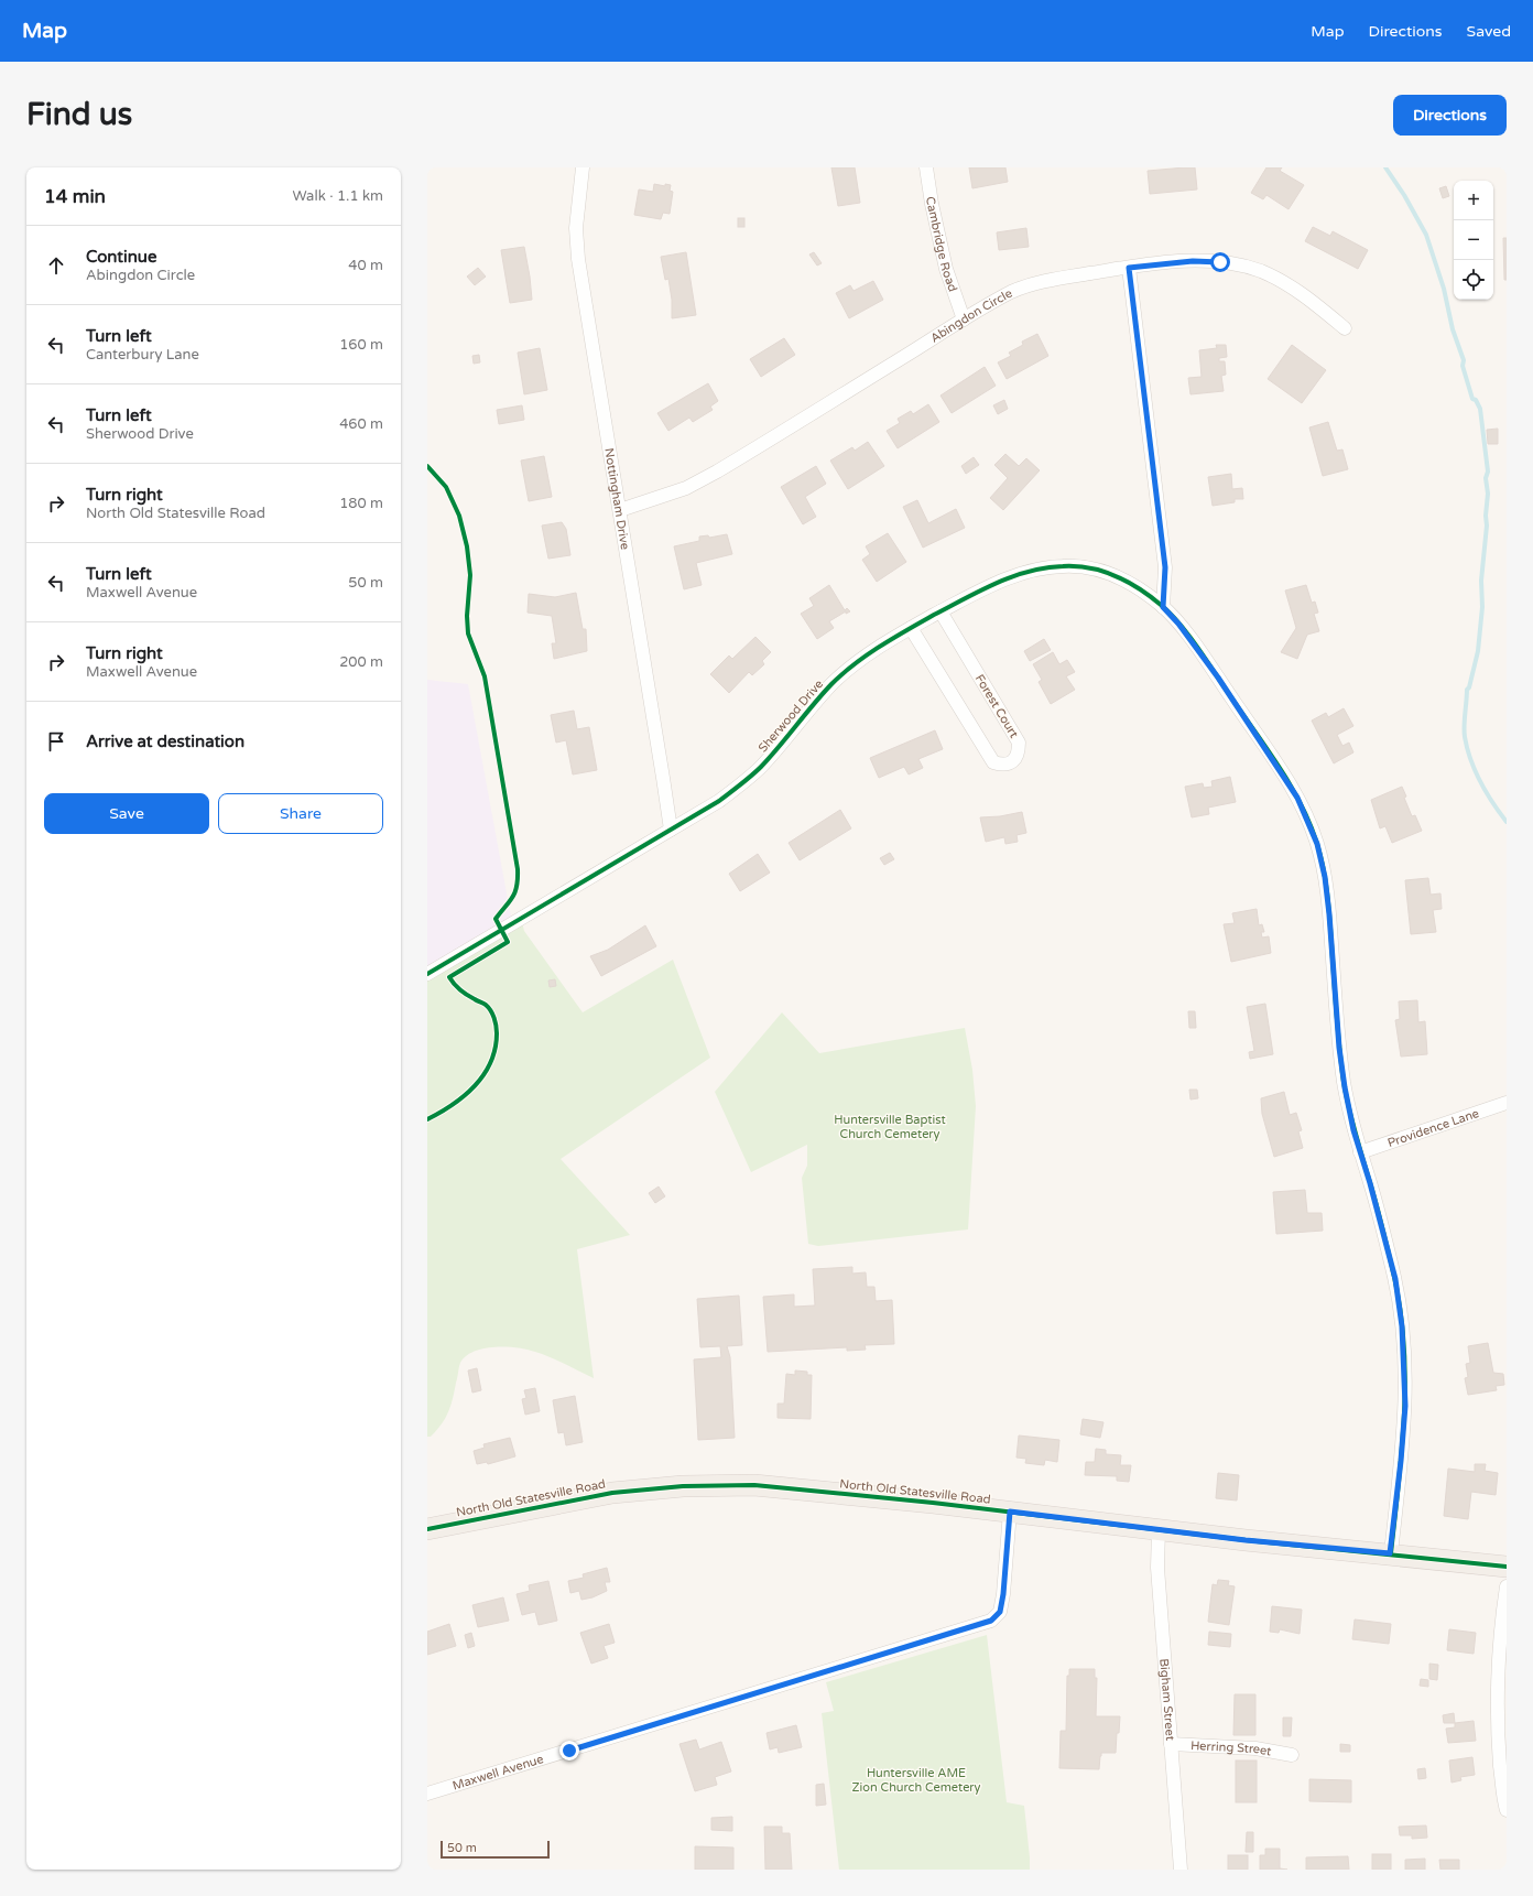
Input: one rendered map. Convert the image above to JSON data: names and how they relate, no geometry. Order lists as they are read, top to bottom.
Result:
{
  "streets": {
    "main road": ["North Old Statesville Road"],
    "street": [
      "Cambridge Road",
      "Abingdon Circle",
      "Nottingham Drive",
      "Forest Court",
      "Sherwood Drive",
      "Providence Lane",
      "Bigham Street",
      "Herring Street",
      "Maxwell Avenue"
    ]
  },
  "crossings": [
    ["Cambridge Road", "Abingdon Circle"],
    ["Abingdon Circle", "Nottingham Drive"],
    ["Nottingham Drive", "Sherwood Drive"],
    ["Forest Court", "Sherwood Drive"],
    ["Sherwood Drive", "Providence Lane"],
    ["Sherwood Drive", "North Old Statesville Road"],
    ["North Old Statesville Road", "Bigham Street"],
    ["North Old Statesville Road", "Maxwell Avenue"],
    ["Bigham Street", "Herring Street"]
  ],
  "parks": ["Huntersville Baptist Church Cemetery", "Huntersville AME Zion Church Cemetery"],
  "scale_bar": "50 m",
  "page": {
    "header": "Map",
    "nav": ["Map", "Directions", "Saved"],
    "buttons": [
      "Directions",
      ["Save", "Share"]
    ],
    "title": "Find us",
    "heading": ["14 min", "Walk · 1.1 km"],
    "map_buttons": ["+", "−"],
    "list": [
      ["Continue", "Abingdon Circle", "40 m"],
      ["Turn left", "Canterbury Lane", "160 m"],
      ["Turn left", "Sherwood Drive", "460 m"],
      ["Turn right", "North Old Statesville Road", "180 m"],
      ["Turn left", "Maxwell Avenue", "50 m"],
      ["Turn right", "Maxwell Avenue", "200 m"],
      "Arrive at destination"
    ],
    "scale": "50 m"
  }
}
